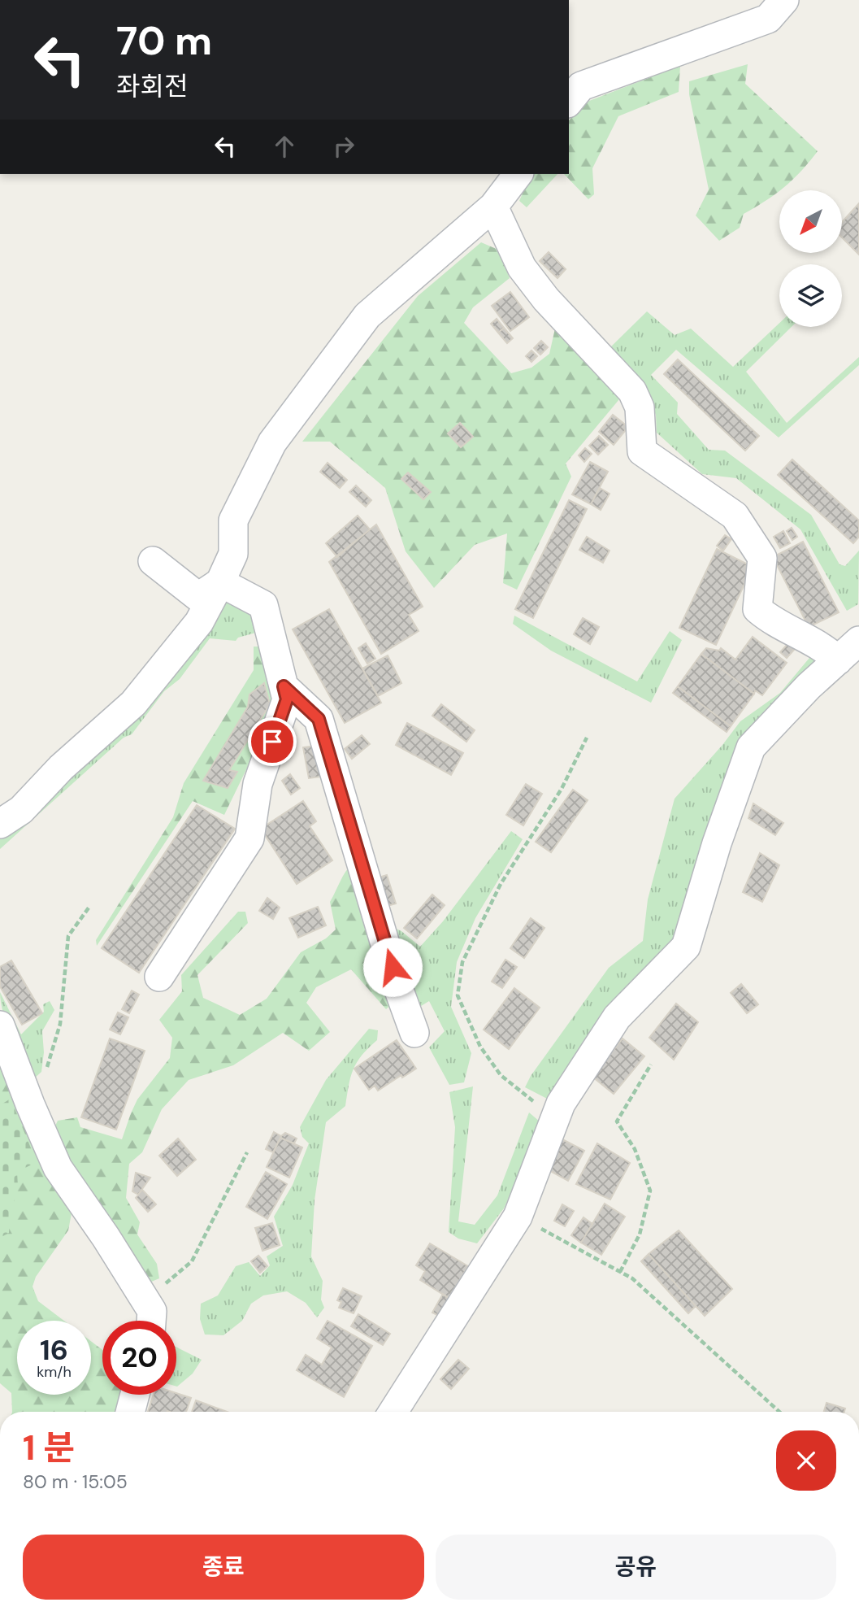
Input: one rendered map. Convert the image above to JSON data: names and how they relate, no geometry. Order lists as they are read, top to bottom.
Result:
{
  "north": "bottom left",
  "page": {
    "turn": ["70 m", "좌회전"],
    "speed": "16 km/h",
    "limit": "20",
    "heading": ["1 분", "80 m · 15:05"],
    "buttons": ["종료", "공유"]
  }
}
